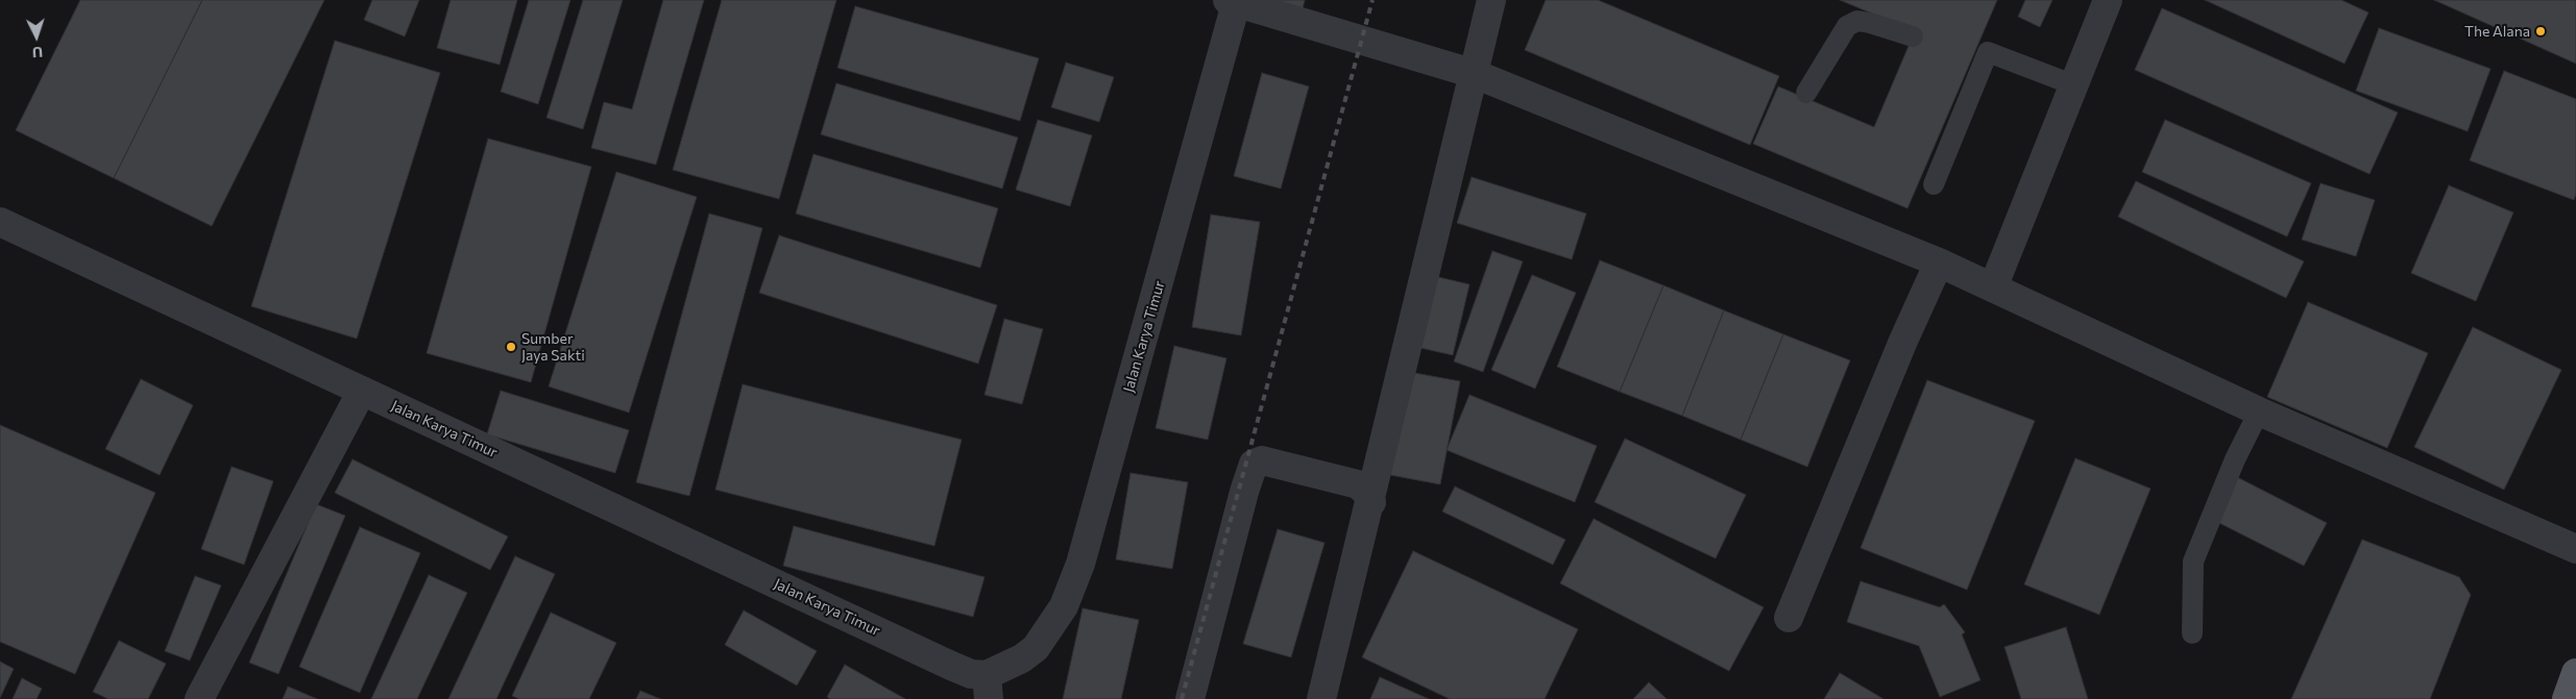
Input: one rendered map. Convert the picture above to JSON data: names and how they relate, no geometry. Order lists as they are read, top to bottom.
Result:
{
  "streets": {
    "street": ["Jalan Karya Timur"]
  },
  "places": ["The Alana", "Sumber Jaya Sakti"],
  "north": "bottom"
}
